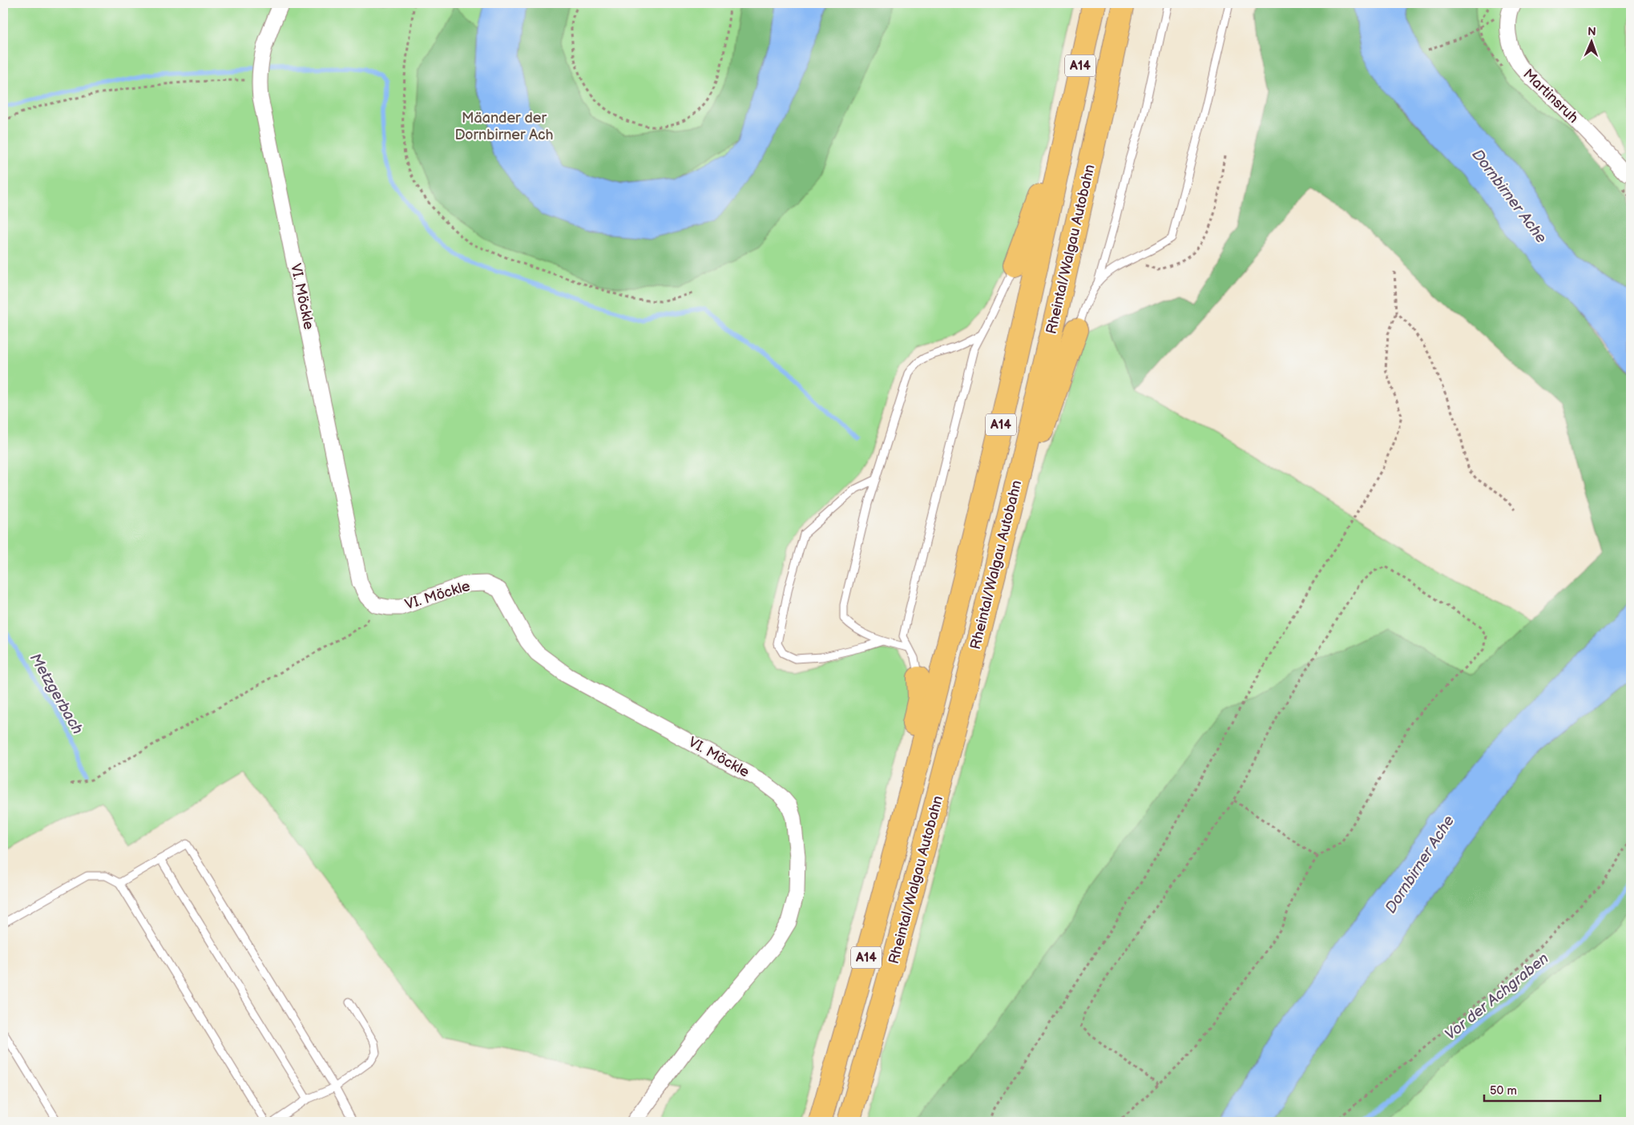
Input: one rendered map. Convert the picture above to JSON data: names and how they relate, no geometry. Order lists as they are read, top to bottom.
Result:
{
  "streets": {
    "highway": ["A14", "Rheintal/Walgau Autobahn"],
    "street": ["Martinsruh", "VI. Möckle"]
  },
  "water": ["Dornbirner Ache", "Metzgerbach", "Vor der Achgraben"],
  "parks": ["Mäander der Dornbirner Ach"],
  "scale_bar": "50 m",
  "north": "top"
}
